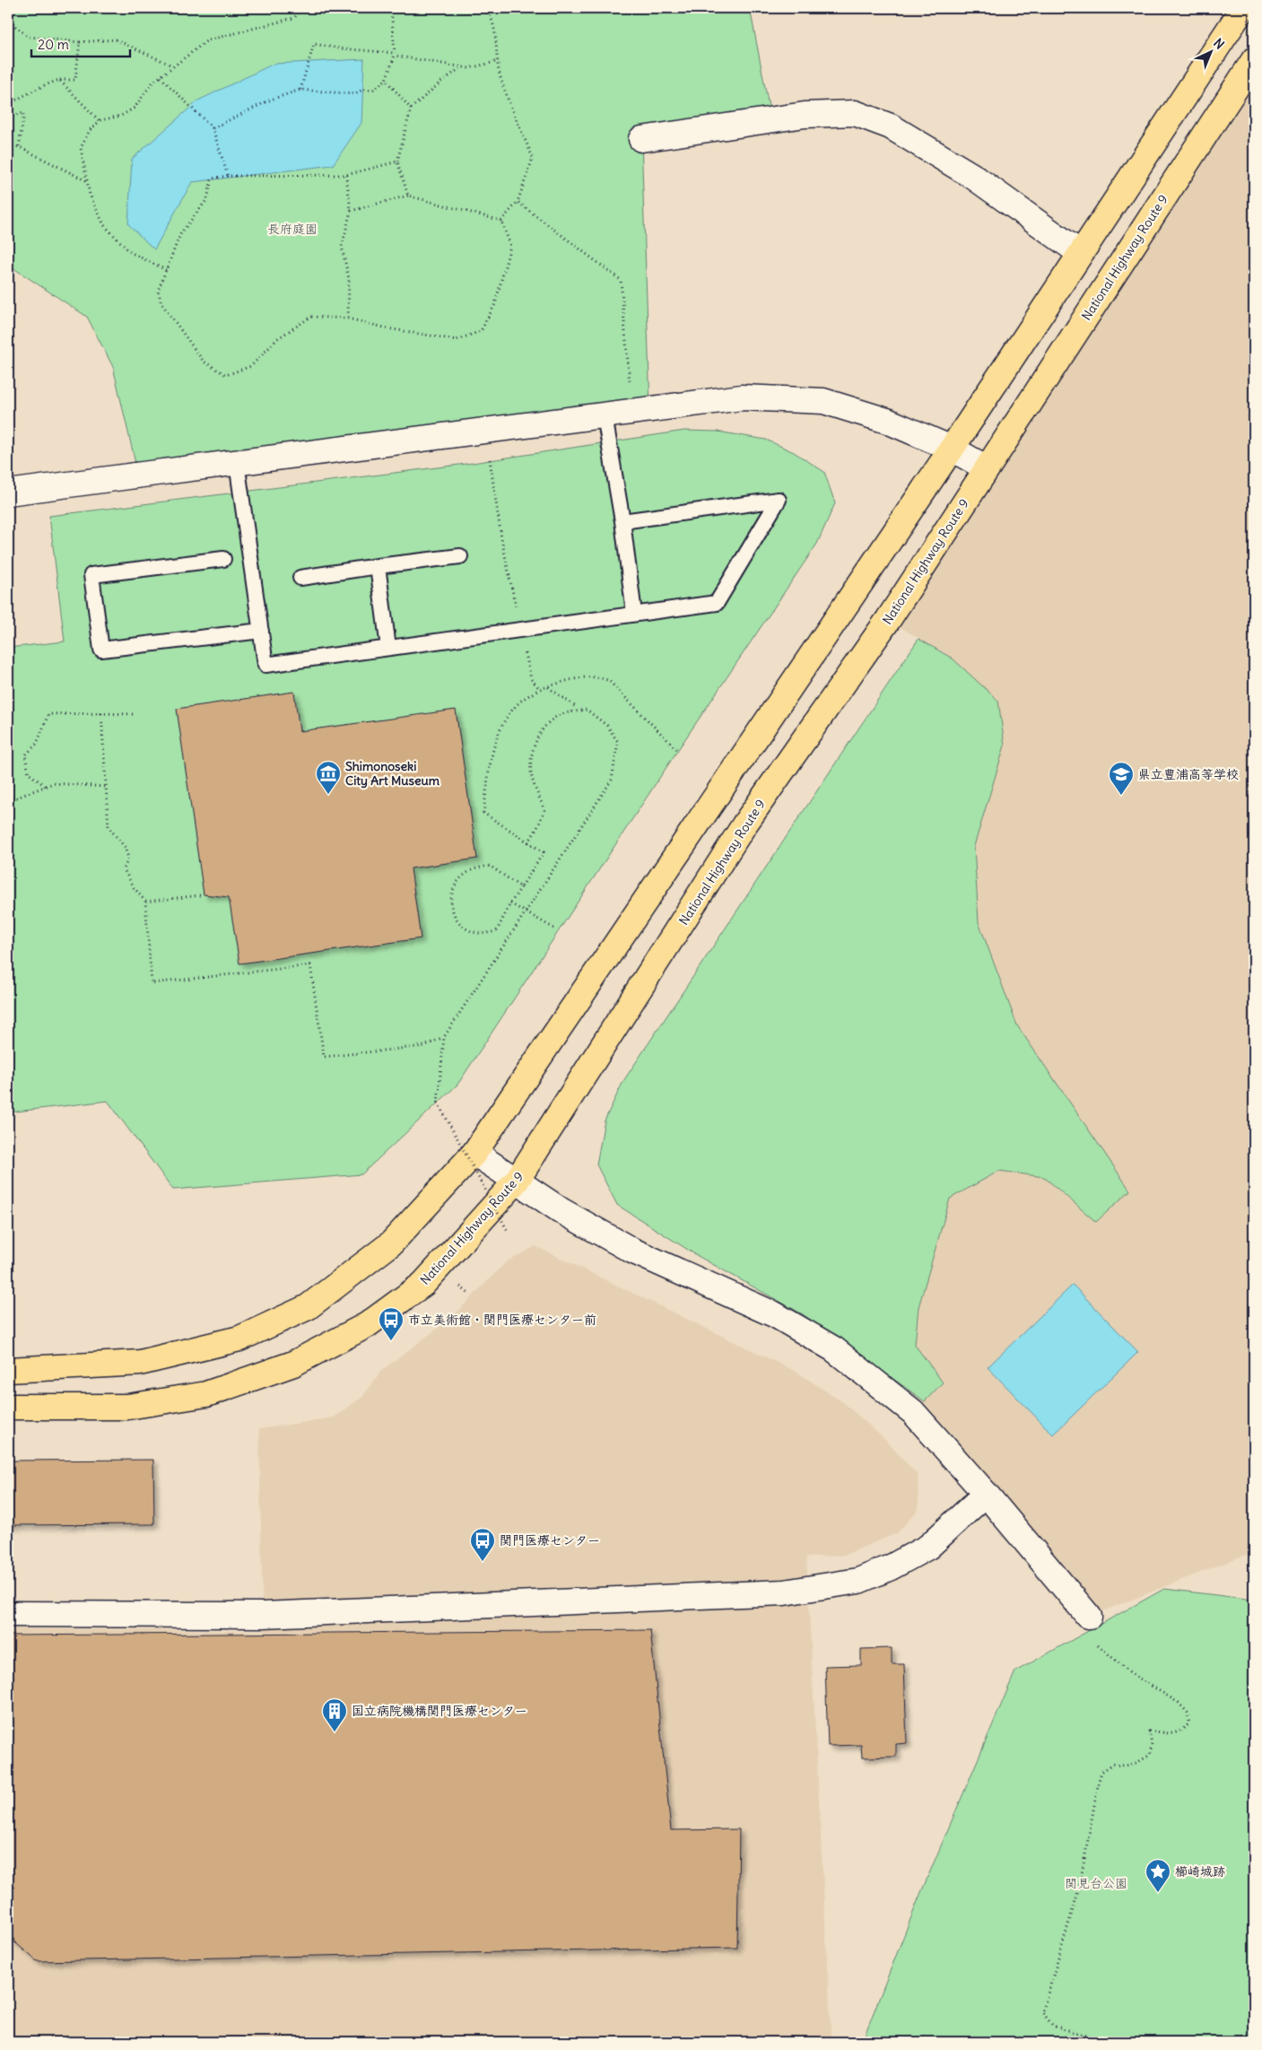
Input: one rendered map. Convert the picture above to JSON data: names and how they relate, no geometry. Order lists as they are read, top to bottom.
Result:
{
  "streets": {
    "highway": ["National Highway Route 9"]
  },
  "parks": ["長府庭園", "関見台公園"],
  "places": {
    "museum": ["Shimonoseki City Art Museum"],
    "school or university": ["県立豊浦高等学校"],
    "bus stop": ["市立美術館・関門医療センター前", "関門医療センター"],
    "building": ["国立病院機構関門医療センター"],
    "place": ["櫛崎城跡"]
  },
  "scale_bar": "20 m",
  "north": "top right"
}
